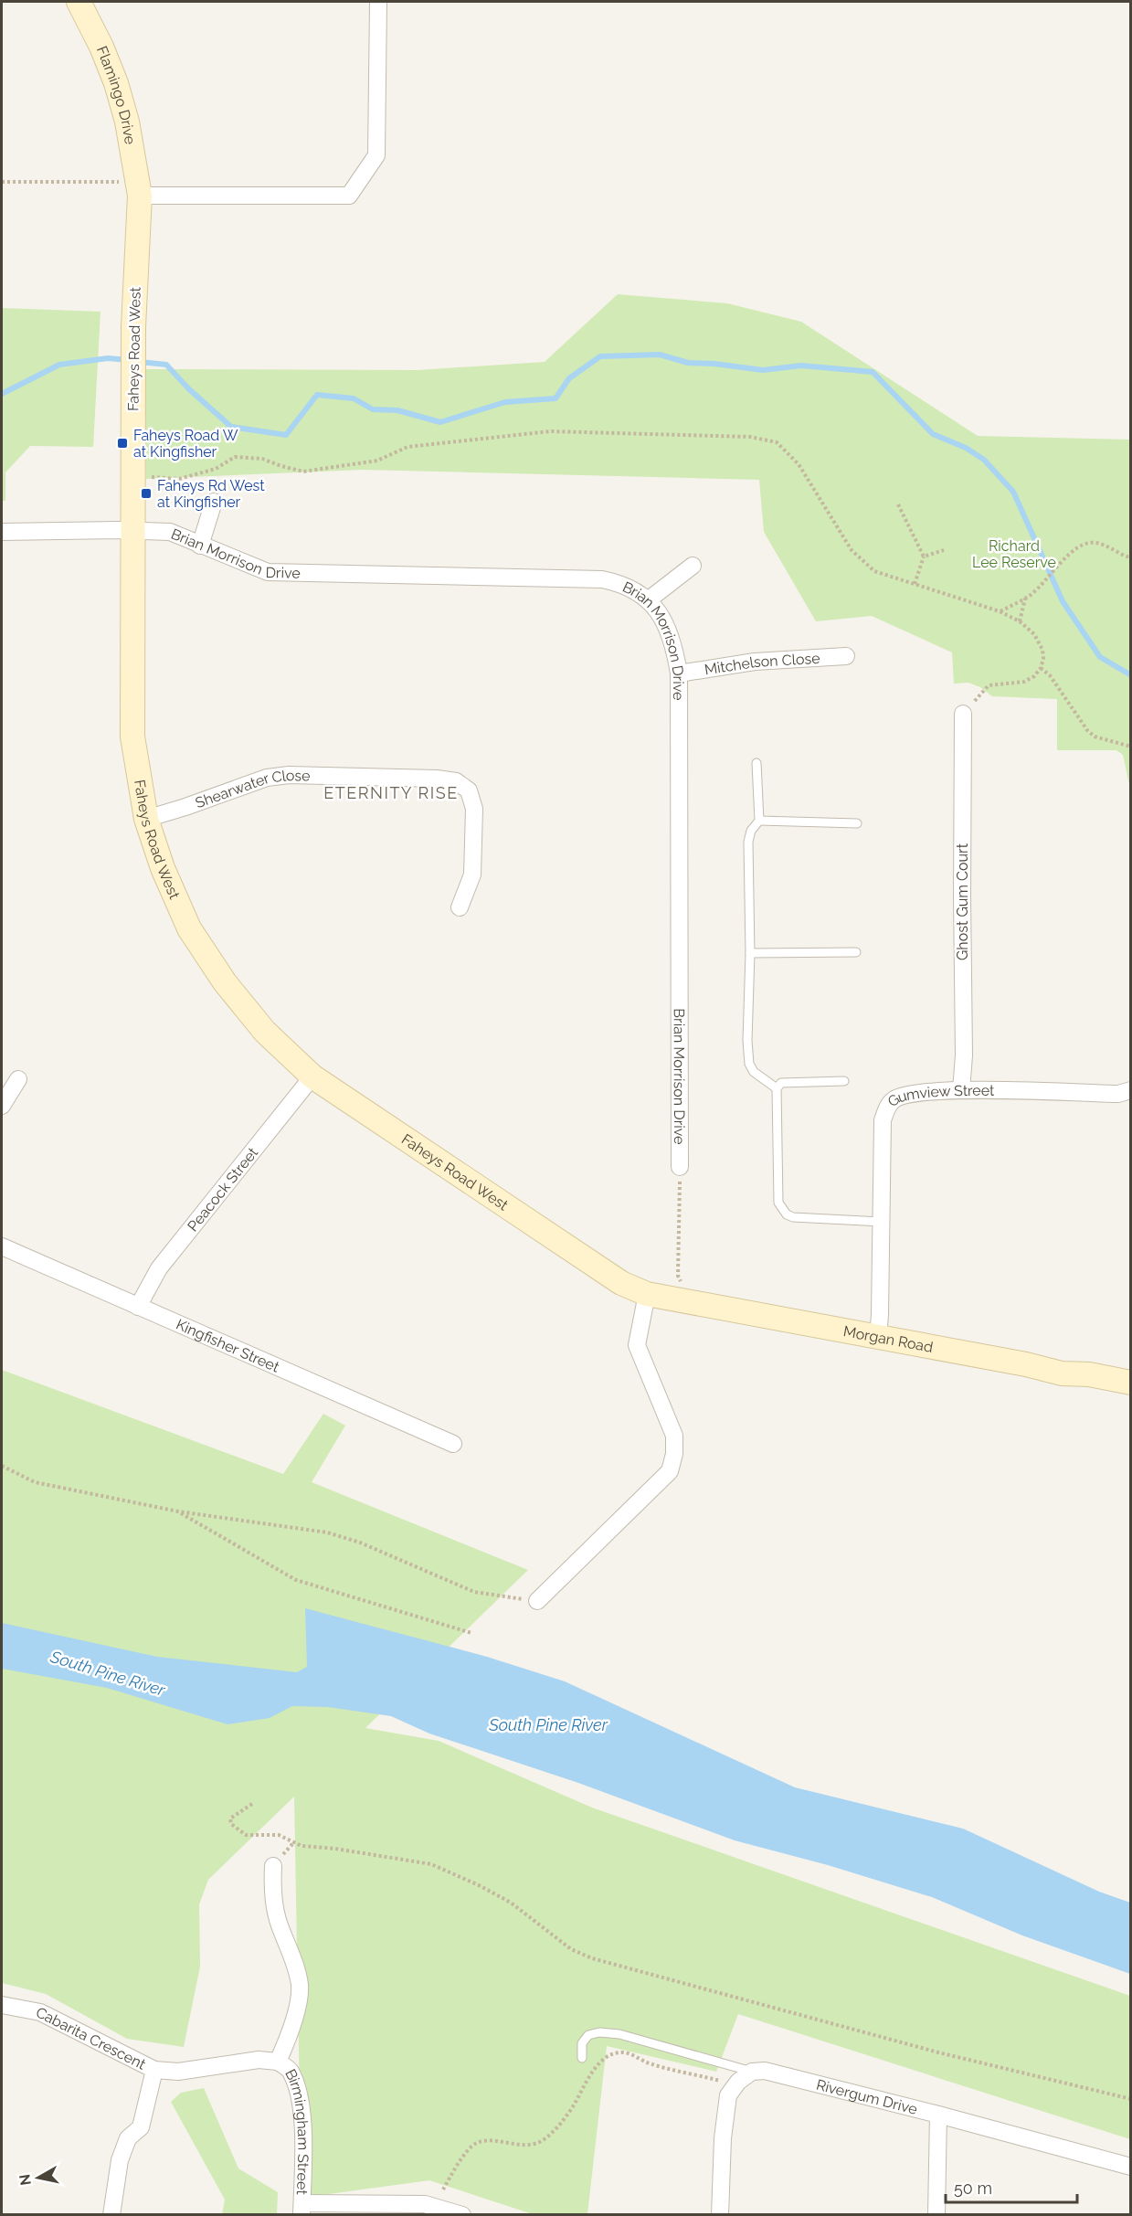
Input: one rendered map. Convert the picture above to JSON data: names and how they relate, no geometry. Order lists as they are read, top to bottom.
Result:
{
  "streets": {
    "street": [
      "Flamingo Drive",
      "Faheys Road West",
      "Brian Morrison Drive",
      "Mitchelson Close",
      "Shearwater Close",
      "Ghost Gum Court",
      "Gumview Street",
      "Peacock Street",
      "Morgan Road",
      "Kingfisher Street",
      "Cabarita Crescent",
      "Rivergum Drive",
      "Birmingham Street"
    ]
  },
  "crossings": [
    ["Flamingo Drive", "Faheys Road West"],
    ["Faheys Road West", "Brian Morrison Drive"],
    ["Faheys Road West", "Shearwater Close"],
    ["Faheys Road West", "Peacock Street"],
    ["Faheys Road West", "Morgan Road"],
    ["Brian Morrison Drive", "Mitchelson Close"],
    ["Ghost Gum Court", "Gumview Street"],
    ["Gumview Street", "Morgan Road"],
    ["Peacock Street", "Kingfisher Street"],
    ["Cabarita Crescent", "Birmingham Street"]
  ],
  "districts": ["ETERNITY RISE"],
  "water": ["South Pine River"],
  "parks": ["Richard Lee Reserve"],
  "places": {
    "transit": ["Faheys Road W at Kingfisher", "Faheys Rd West at Kingfisher"]
  },
  "scale_bar": "50 m",
  "north": "left"
}
